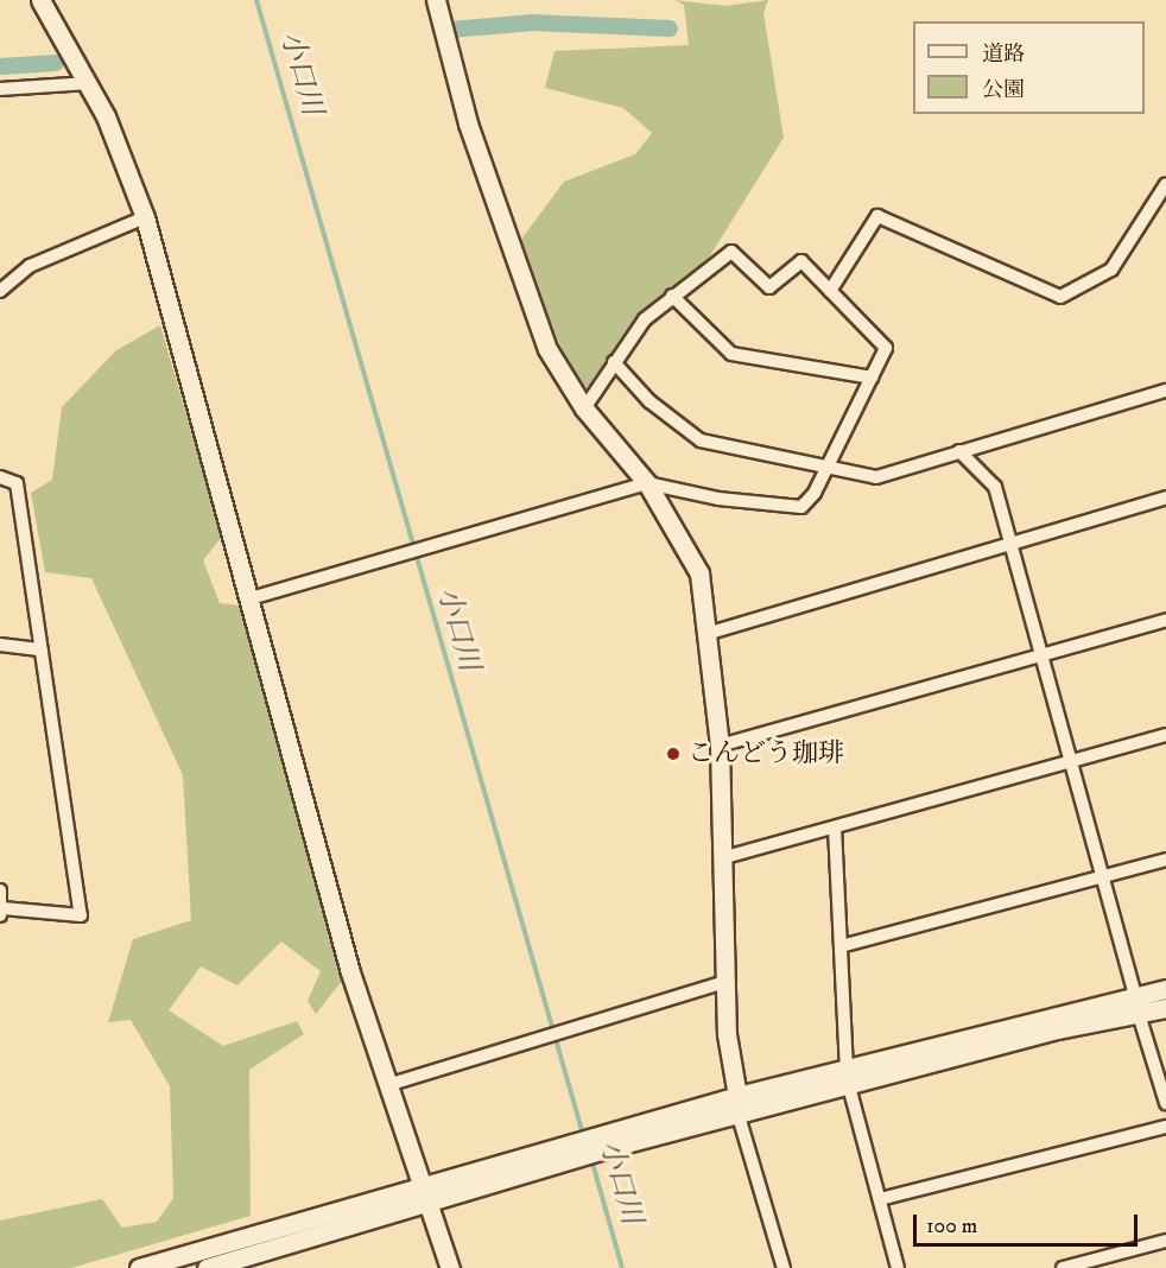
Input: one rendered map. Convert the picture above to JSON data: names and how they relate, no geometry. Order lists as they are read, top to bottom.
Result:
{
  "water": ["小口川"],
  "places": ["こんどう珈琲"],
  "legend": ["道路", "公園"],
  "scale_bar": "100 m"
}
